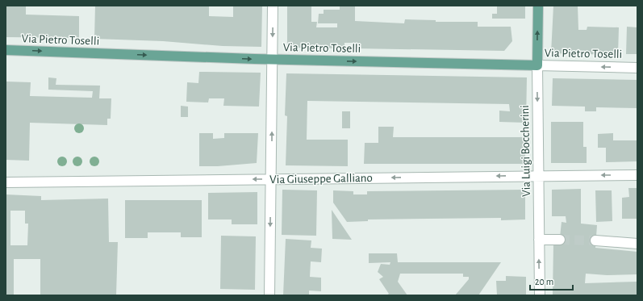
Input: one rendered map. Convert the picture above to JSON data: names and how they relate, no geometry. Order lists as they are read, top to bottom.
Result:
{
  "streets": {
    "main road": ["Via Pietro Toselli", "Via Luigi Boccherini"],
    "street": ["Via Giuseppe Galliano"]
  },
  "crossings": [
    ["Via Pietro Toselli", "Via Luigi Boccherini"],
    ["Via Luigi Boccherini", "Via Giuseppe Galliano"]
  ],
  "one_way": ["Via Giuseppe Galliano"],
  "scale_bar": "20 m"
}
